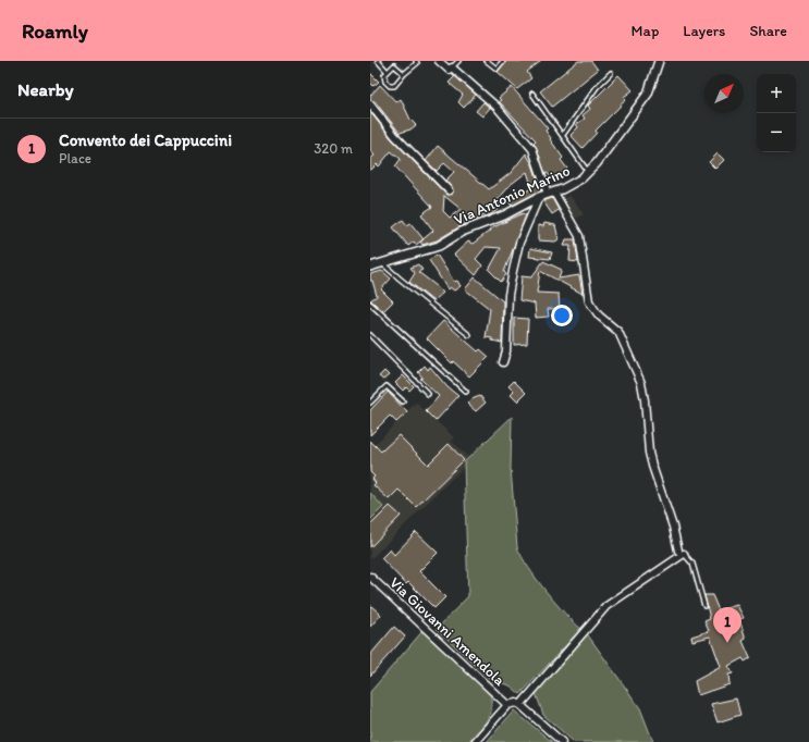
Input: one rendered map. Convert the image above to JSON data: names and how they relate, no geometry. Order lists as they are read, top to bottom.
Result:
{
  "streets": {
    "street": ["Via Antonio Marino", "Via Giovanni Amendola"]
  },
  "north": "top right",
  "page": {
    "header": "Roamly",
    "nav": ["Map", "Layers", "Share"],
    "heading": "Nearby",
    "map_buttons": ["+", "−"],
    "list": [
      {
        "mark": "1",
        "name": "Convento dei Cappuccini",
        "note": "Place",
        "value": "320 m"
      }
    ],
    "pins": "1"
  }
}
